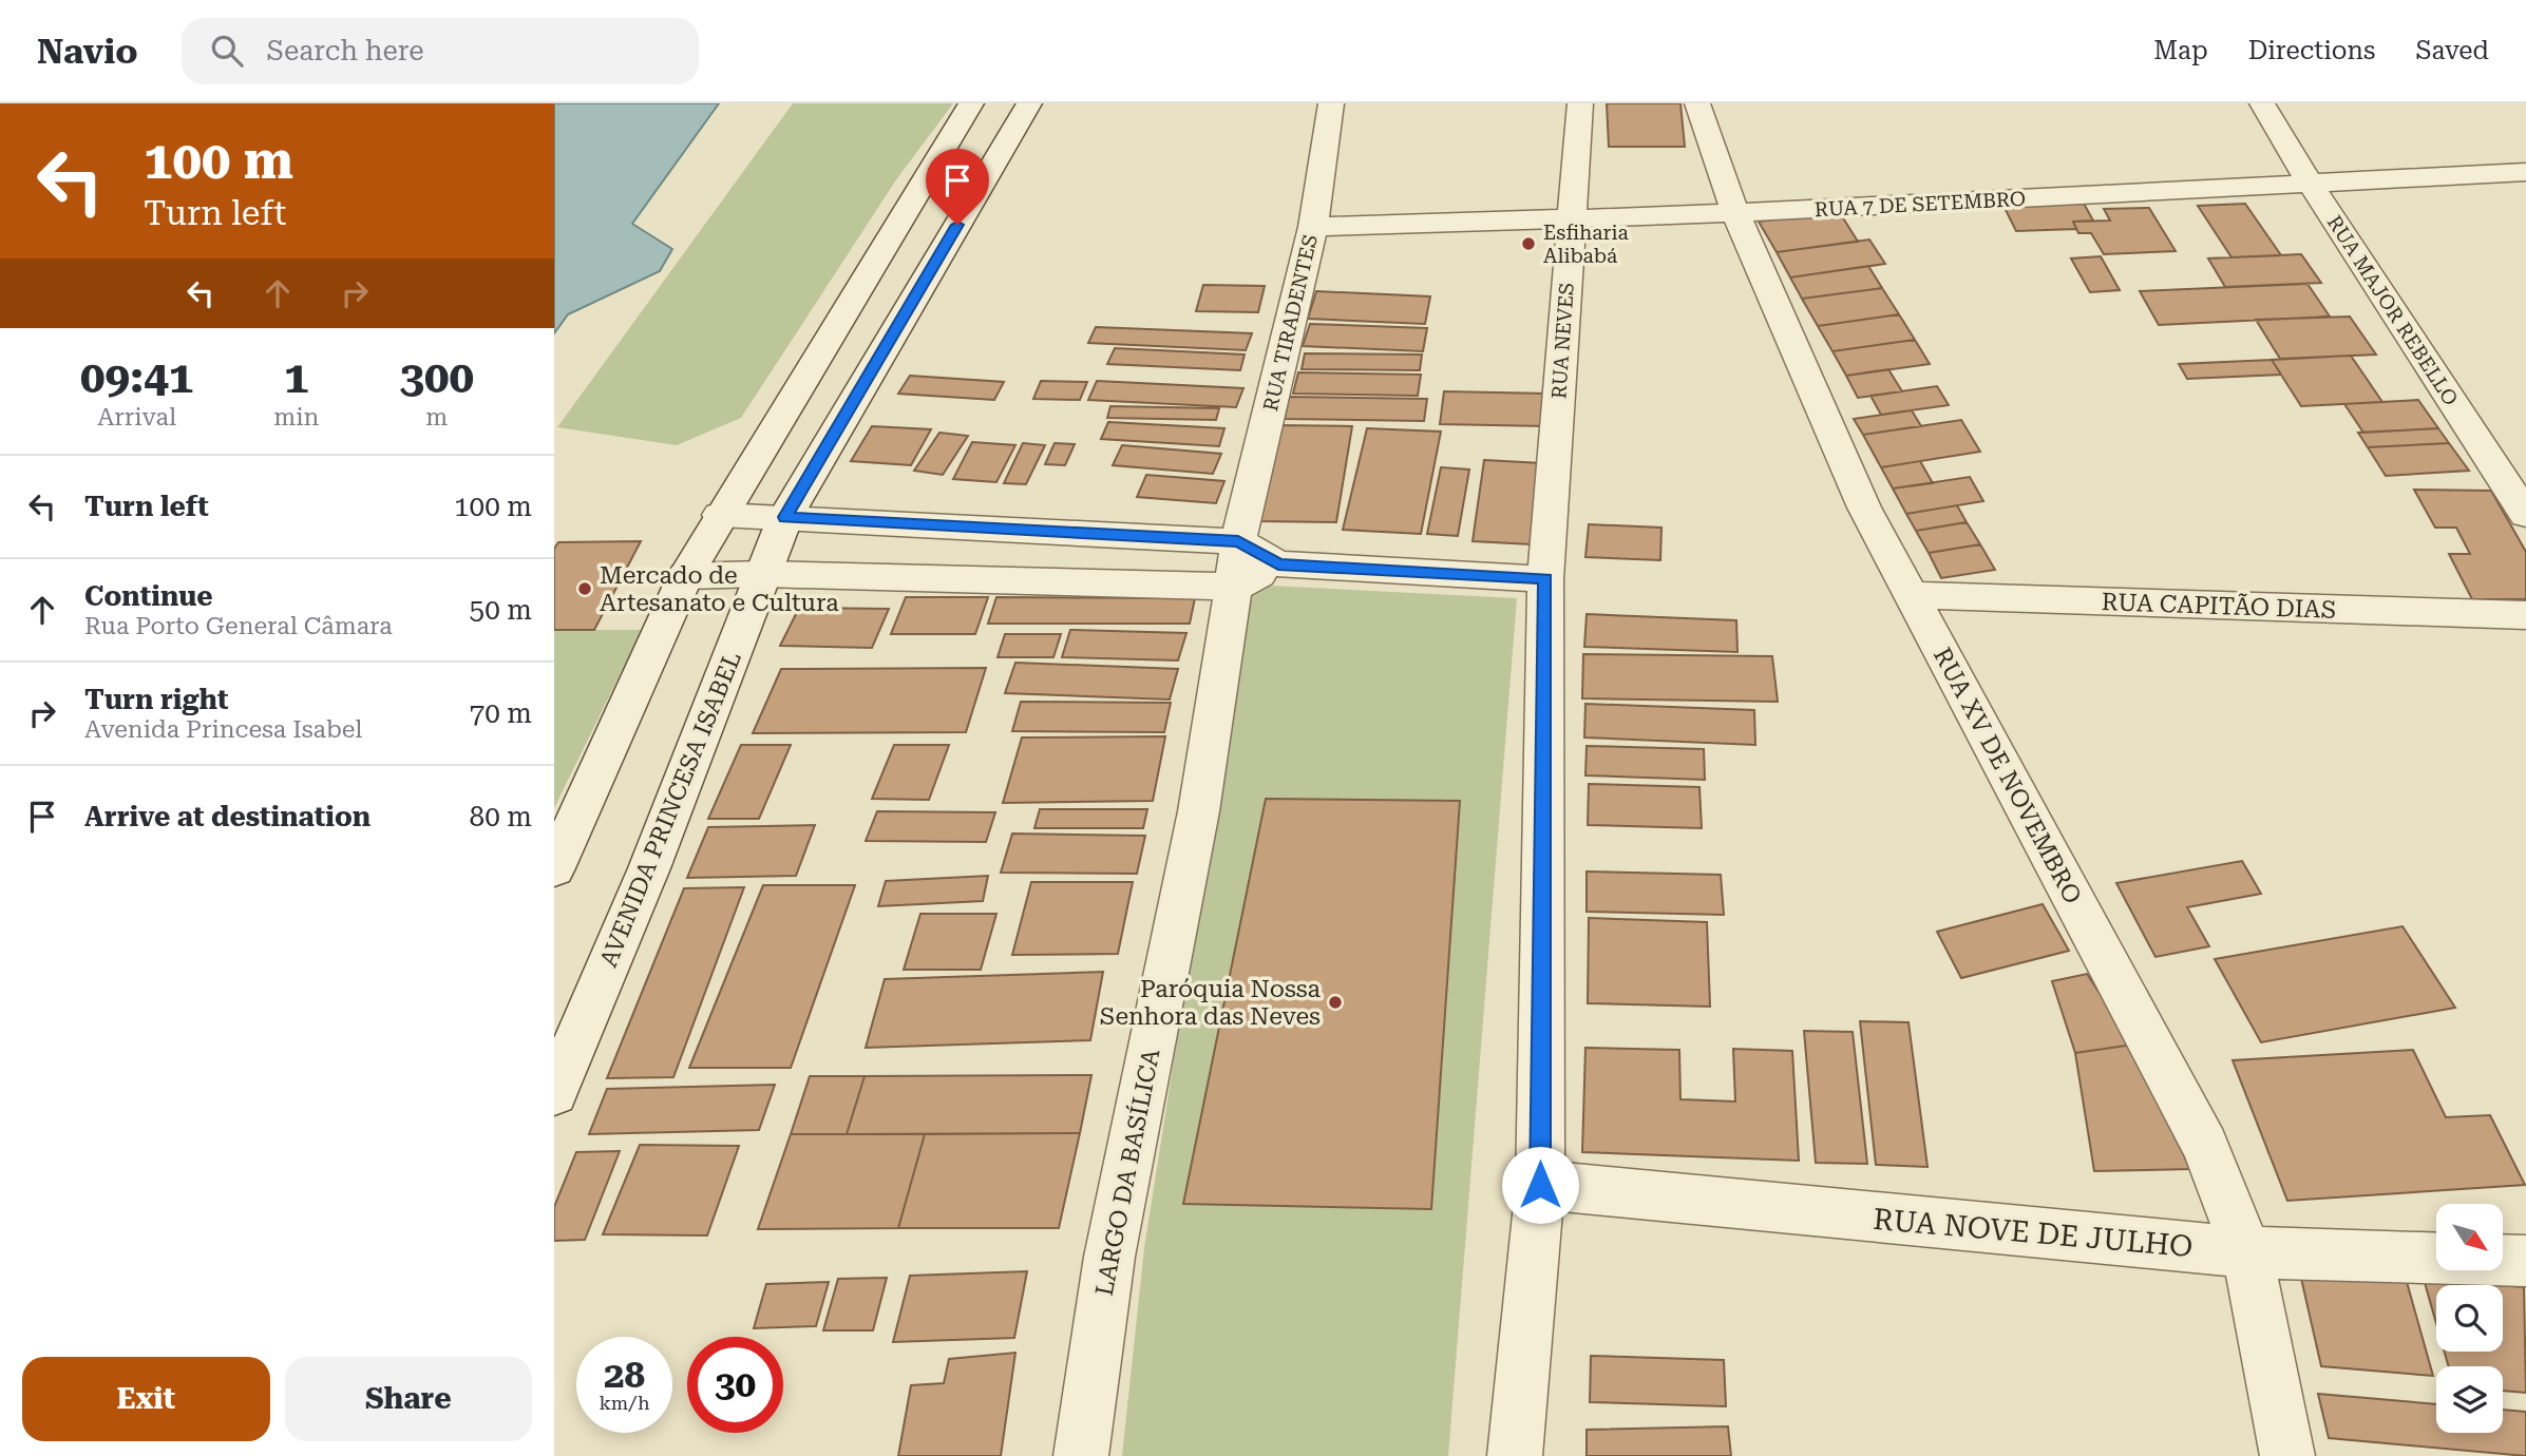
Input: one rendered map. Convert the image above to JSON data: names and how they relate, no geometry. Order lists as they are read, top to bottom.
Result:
{
  "streets": {
    "street": [
      "RUA 7 DE SETEMBRO",
      "RUA MAJOR REBELLO",
      "RUA TIRADENTES",
      "RUA NEVES",
      "RUA CAPITÃO DIAS",
      "RUA XV DE NOVEMBRO",
      "AVENIDA PRINCESA ISABEL",
      "LARGO DA BASÍLICA",
      "RUA NOVE DE JULHO"
    ]
  },
  "crossings": [
    ["RUA 7 DE SETEMBRO", "RUA MAJOR REBELLO"],
    ["RUA 7 DE SETEMBRO", "RUA TIRADENTES"],
    ["RUA 7 DE SETEMBRO", "RUA NEVES"],
    ["RUA 7 DE SETEMBRO", "RUA XV DE NOVEMBRO"],
    ["RUA TIRADENTES", "LARGO DA BASÍLICA"],
    ["RUA CAPITÃO DIAS", "RUA XV DE NOVEMBRO"],
    ["RUA XV DE NOVEMBRO", "RUA NOVE DE JULHO"]
  ],
  "places": ["Esfiharia Alibabá", "Mercado de Artesanato e Cultura", "Paróquia Nossa Senhora das Neves"],
  "north": "bottom right",
  "page": {
    "header": "Navio",
    "search": "Search here",
    "nav": ["Map", "Directions", "Saved"],
    "turn": ["100 m", "Turn left"],
    "eta": [
      "09:41",
      "Arrival",
      "1",
      "min",
      "300",
      "m"
    ],
    "list": [
      {
        "name": "Turn left",
        "value": "100 m"
      },
      {
        "name": "Continue",
        "note": "Rua Porto General Câmara",
        "value": "50 m"
      },
      {
        "name": "Turn right",
        "note": "Avenida Princesa Isabel",
        "value": "70 m"
      },
      {
        "name": "Arrive at destination",
        "value": "80 m"
      }
    ],
    "speed": "28 km/h",
    "limit": "30",
    "buttons": ["Exit", "Share"]
  }
}
